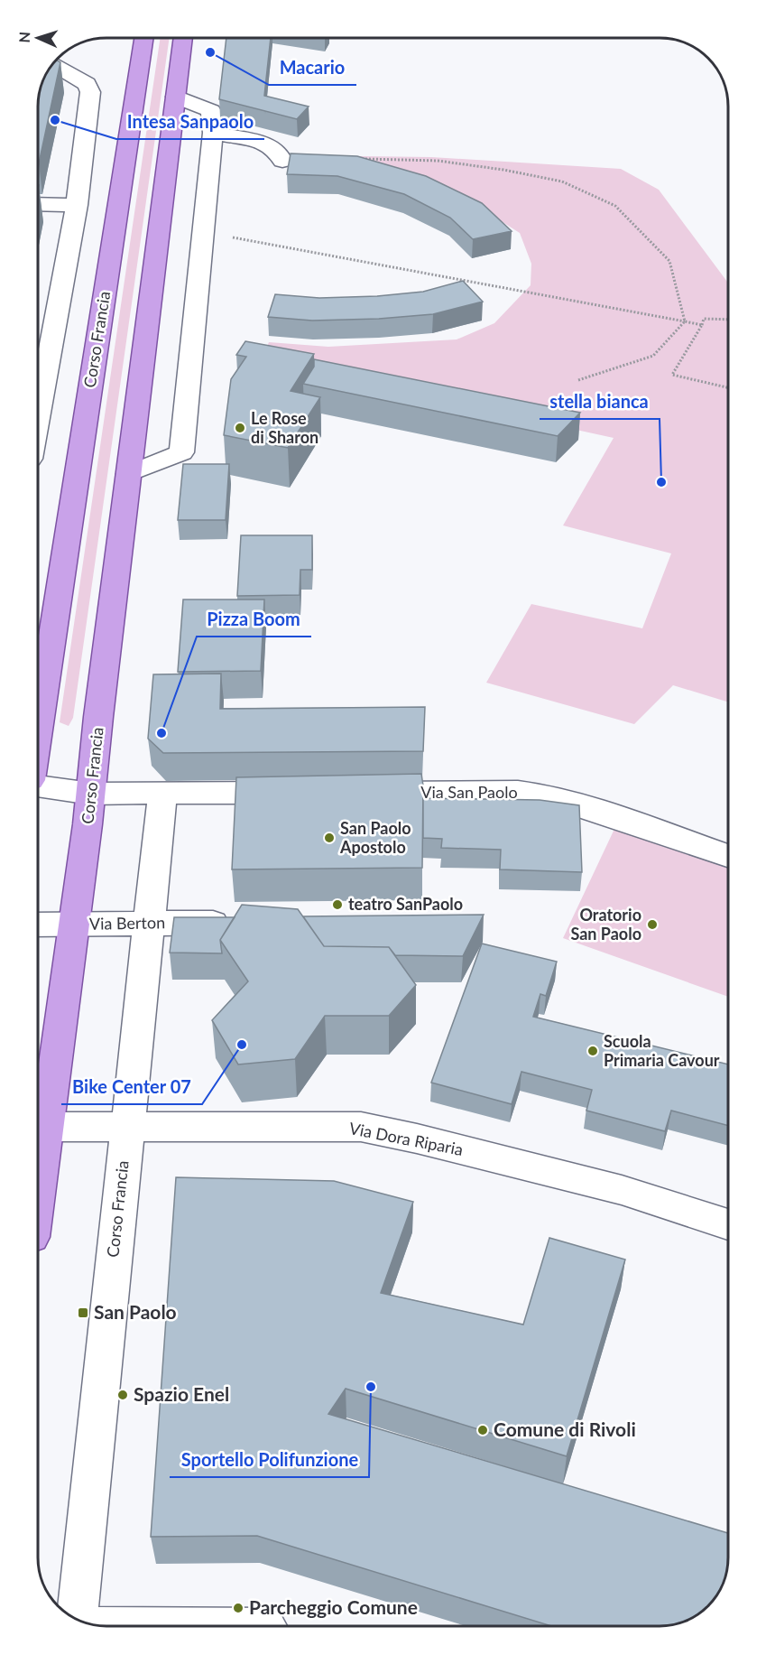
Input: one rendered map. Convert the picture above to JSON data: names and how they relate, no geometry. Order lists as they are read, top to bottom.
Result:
{
  "streets": {
    "main road": ["Corso Francia"],
    "street": ["Via San Paolo", "Via Berton", "Via Dora Riparia"]
  },
  "crossings": [
    ["Corso Francia", "Via Berton"],
    ["Corso Francia", "Via Dora Riparia"]
  ],
  "places": {
    "other": [
      "Macario",
      "Intesa Sanpaolo",
      "Le Rose di Sharon",
      "stella bianca",
      "Pizza Boom",
      "San Paolo Apostolo",
      "teatro SanPaolo",
      "Oratorio San Paolo",
      "Bike Center 07",
      "Scuola Primaria Cavour",
      "Sportello Polifunzione",
      "Spazio Enel",
      "Comune di Rivoli",
      "Parcheggio Comune"
    ],
    "transit": ["San Paolo"]
  },
  "north": "left"
}
